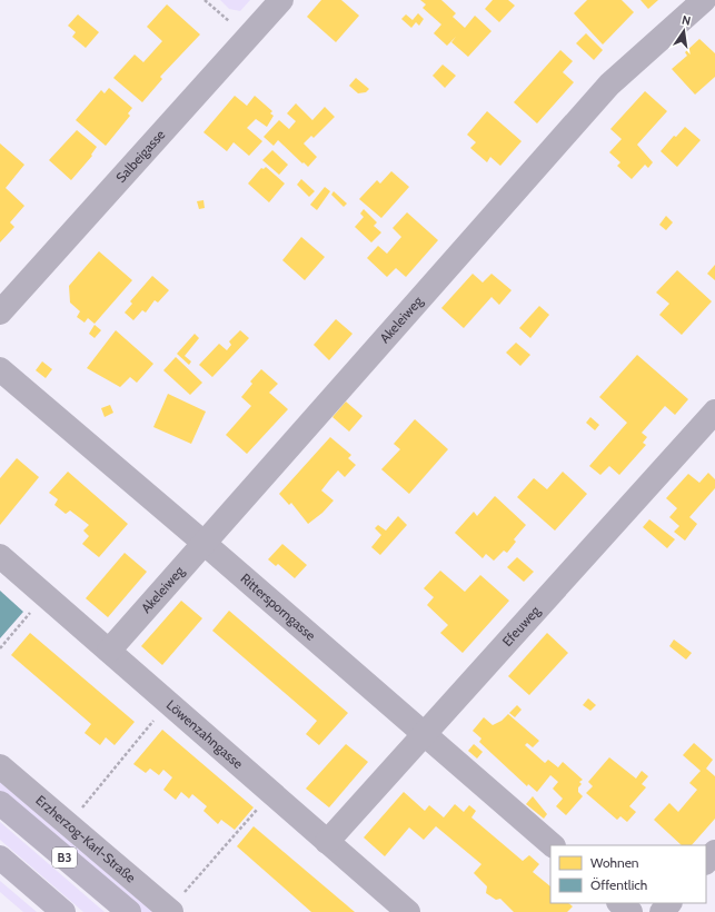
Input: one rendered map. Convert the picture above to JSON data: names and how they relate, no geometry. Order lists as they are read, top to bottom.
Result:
{
  "streets": {
    "main road": ["Erzherzog-Karl-Straße", "B3"],
    "street": [
      "Salbeigasse",
      "Akeleiweg",
      "Rittersporngasse",
      "Efeuweg",
      "Löwenzahngasse"
    ]
  },
  "crossings": [
    ["Akeleiweg", "Rittersporngasse"],
    ["Akeleiweg", "Löwenzahngasse"],
    ["Rittersporngasse", "Efeuweg"],
    ["Efeuweg", "Löwenzahngasse"]
  ],
  "legend": ["Wohnen", "Öffentlich"],
  "north": "top"
}
